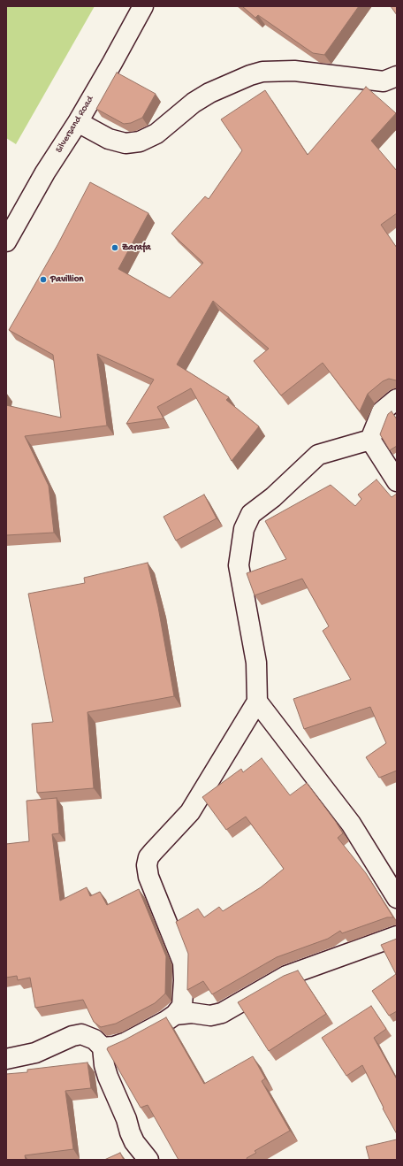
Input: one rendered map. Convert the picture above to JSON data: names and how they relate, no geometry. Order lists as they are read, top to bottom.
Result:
{
  "streets": {
    "street": ["Silversand Road"]
  },
  "places": ["Zarafa", "Pavillion"]
}
